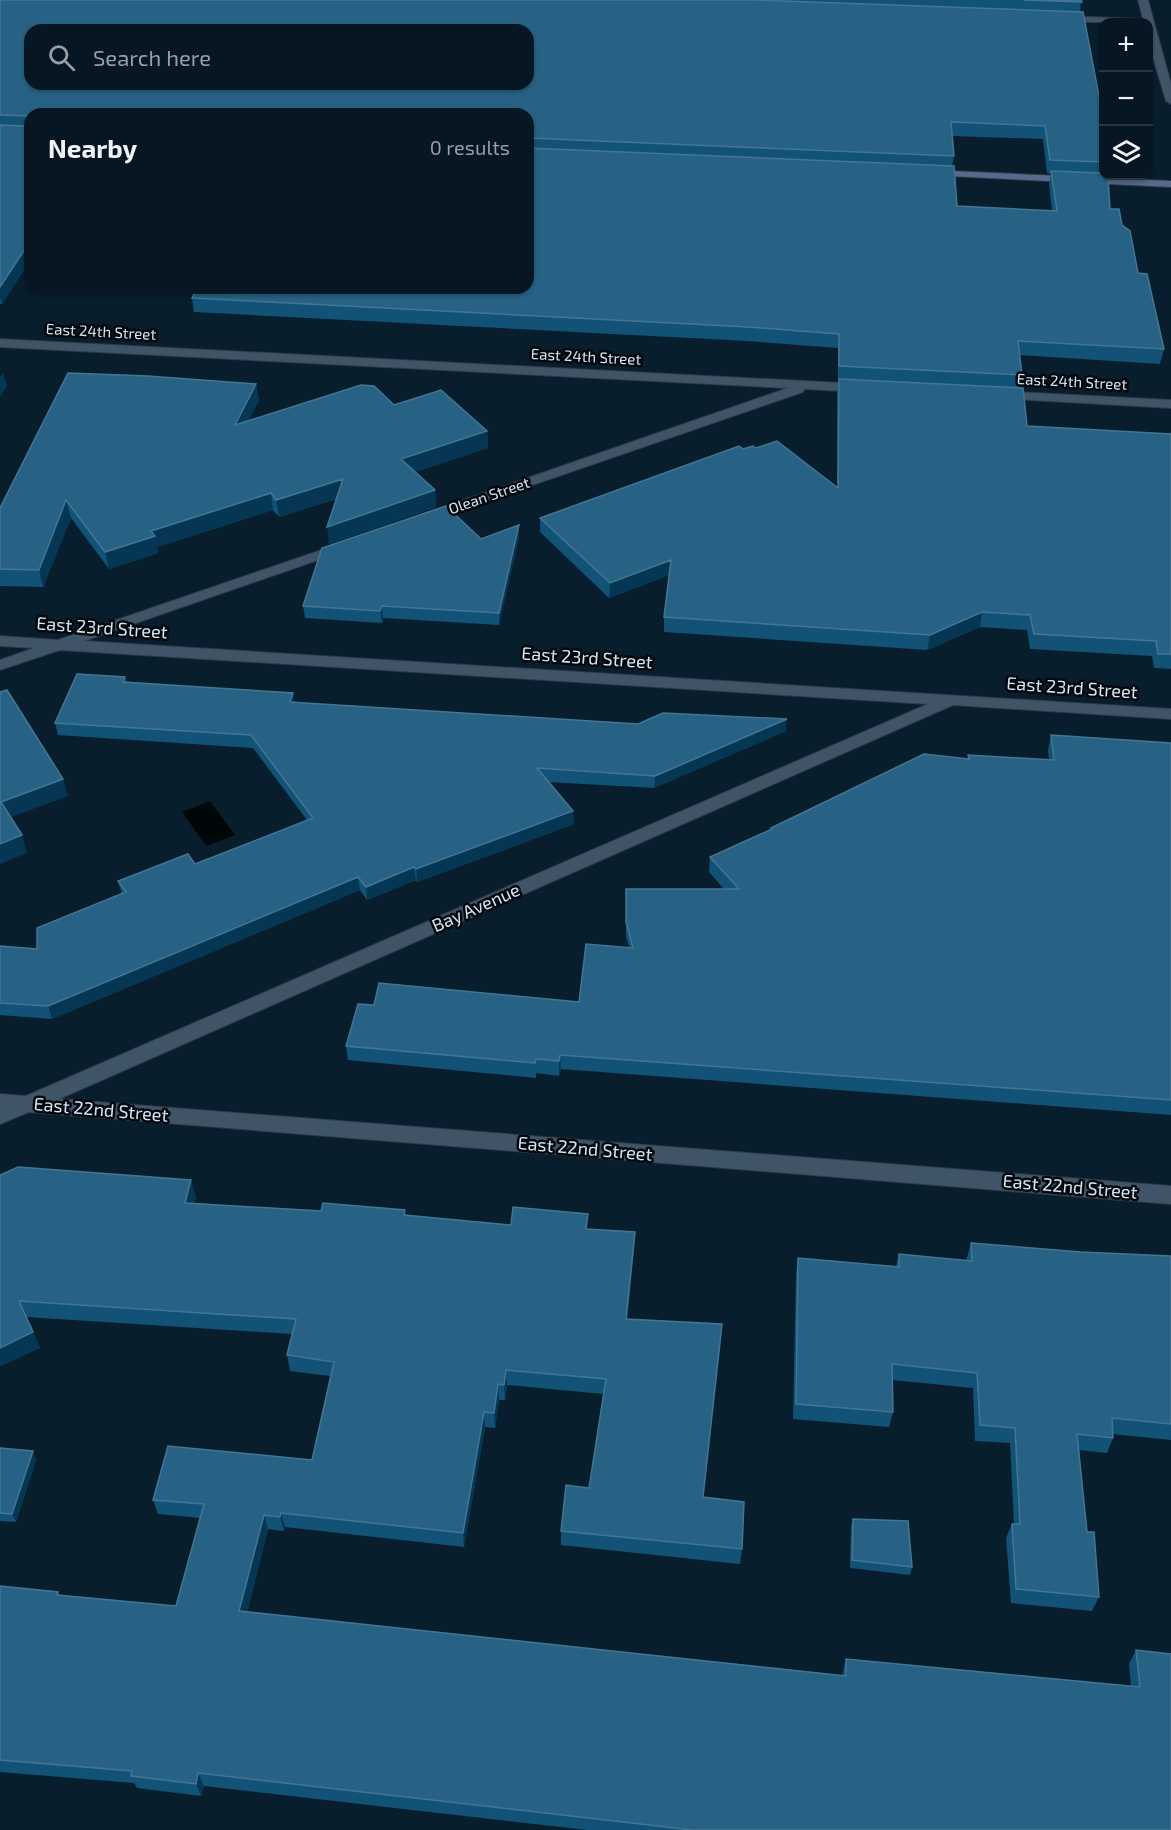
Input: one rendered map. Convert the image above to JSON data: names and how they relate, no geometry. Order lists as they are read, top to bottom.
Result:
{
  "streets": {
    "street": [
      "East 24th Street",
      "Olean Street",
      "East 23rd Street",
      "Bay Avenue",
      "East 22nd Street"
    ]
  },
  "crossings": [
    ["East 24th Street", "Olean Street"],
    ["East 23rd Street", "Bay Avenue"],
    ["Bay Avenue", "East 22nd Street"]
  ],
  "page": {
    "map_buttons": ["+", "−"],
    "search": "Search here",
    "heading": ["Nearby", "0 results"]
  }
}
